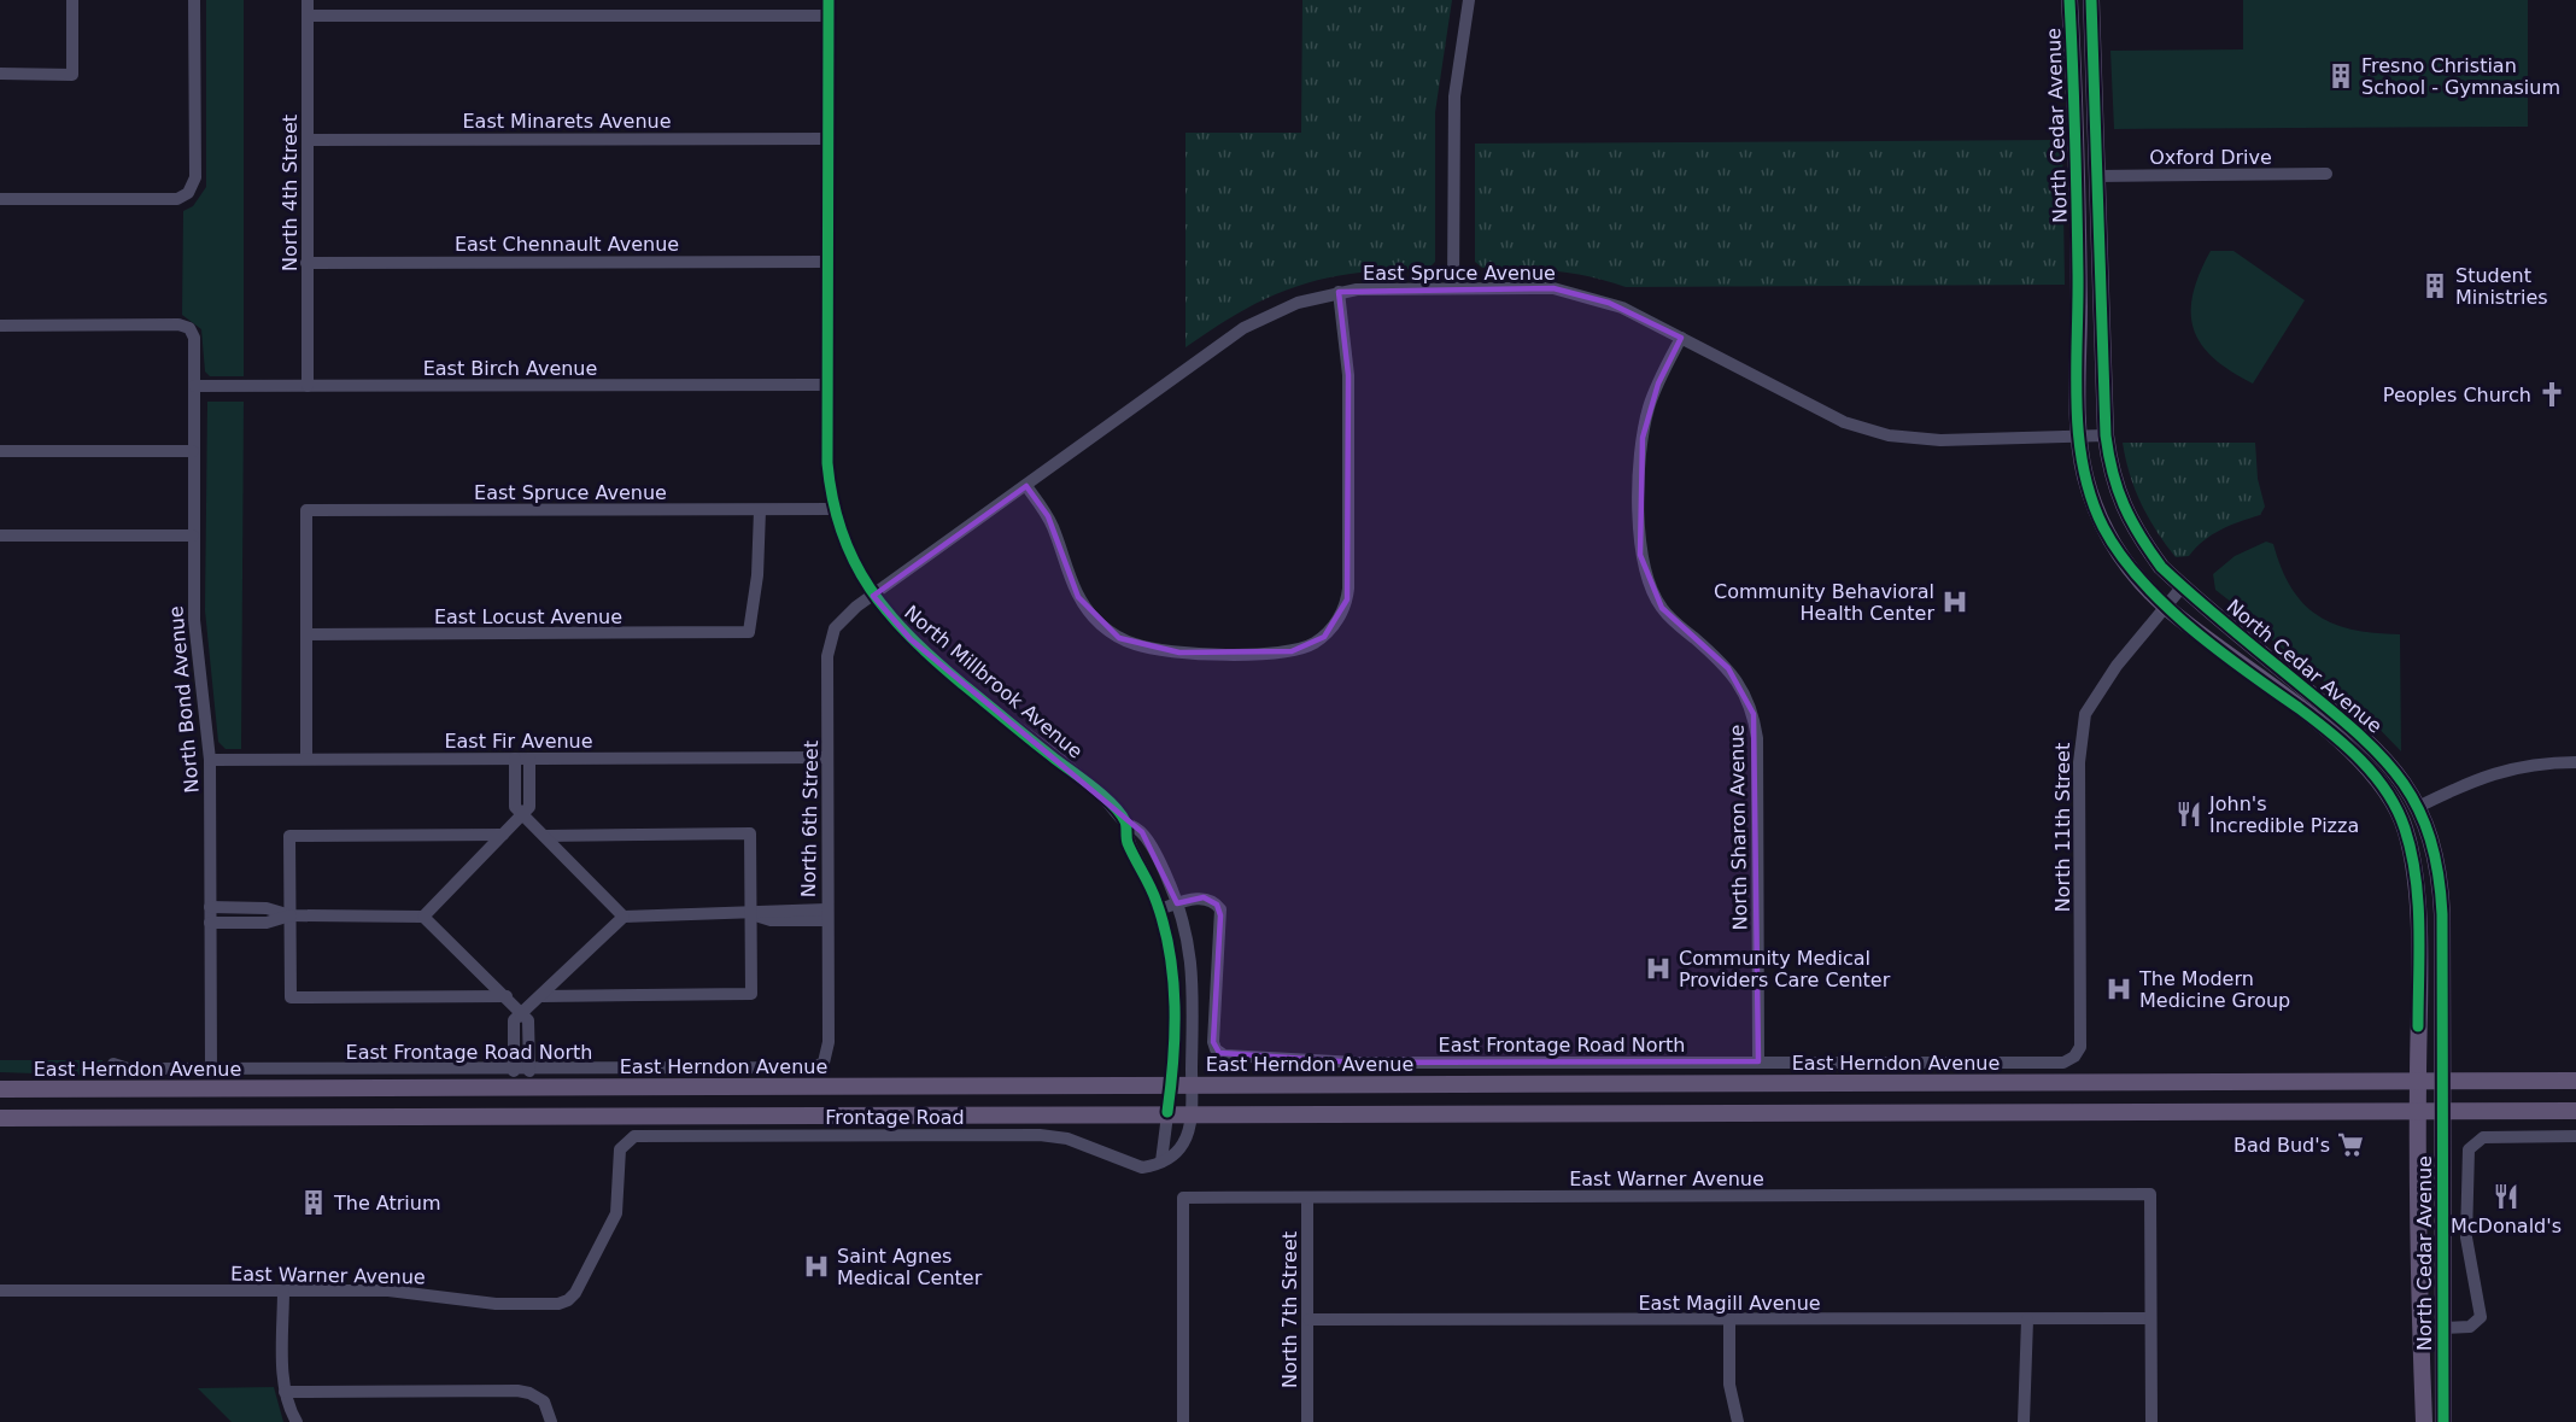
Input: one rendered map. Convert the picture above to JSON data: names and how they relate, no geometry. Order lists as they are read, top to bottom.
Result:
{
  "streets": {
    "main road": ["North Cedar Avenue", "East Herndon Avenue"],
    "street": [
      "East Minarets Avenue",
      "Oxford Drive",
      "North 4th Street",
      "East Chennault Avenue",
      "East Spruce Avenue",
      "East Birch Avenue",
      "East Locust Avenue",
      "North Millbrook Avenue",
      "North Bond Avenue",
      "East Fir Avenue",
      "North 6th Street",
      "North Sharon Avenue",
      "North 11th Street",
      "East Frontage Road North",
      "Frontage Road",
      "East Warner Avenue",
      "East Magill Avenue",
      "North 7th Street"
    ]
  },
  "crossings": [
    ["East Minarets Avenue", "North 4th Street"],
    ["East Minarets Avenue", "North Millbrook Avenue"],
    ["North Cedar Avenue", "Oxford Drive"],
    ["North Cedar Avenue", "East Spruce Avenue"],
    ["North Cedar Avenue", "North 11th Street"],
    ["North Cedar Avenue", "East Herndon Avenue"],
    ["North 4th Street", "East Chennault Avenue"],
    ["North 4th Street", "East Birch Avenue"],
    ["East Chennault Avenue", "North Millbrook Avenue"],
    ["East Spruce Avenue", "East Locust Avenue"],
    ["East Spruce Avenue", "North Millbrook Avenue"],
    ["East Spruce Avenue", "North 6th Street"],
    ["East Spruce Avenue", "North Sharon Avenue"],
    ["East Birch Avenue", "North Millbrook Avenue"],
    ["East Birch Avenue", "North Bond Avenue"],
    ["North Millbrook Avenue", "North 6th Street"],
    ["North Millbrook Avenue", "East Frontage Road North"],
    ["North Millbrook Avenue", "East Herndon Avenue"],
    ["North Millbrook Avenue", "Frontage Road"],
    ["North Bond Avenue", "East Fir Avenue"],
    ["North Bond Avenue", "East Frontage Road North"],
    ["East Fir Avenue", "North 6th Street"],
    ["North 6th Street", "East Frontage Road North"],
    ["North Sharon Avenue", "East Frontage Road North"],
    ["North 11th Street", "East Frontage Road North"],
    ["Frontage Road", "East Warner Avenue"],
    ["East Warner Avenue", "East Magill Avenue"],
    ["East Warner Avenue", "North 7th Street"],
    ["East Magill Avenue", "North 7th Street"]
  ],
  "places": {
    "building": ["Fresno Christian School - Gymnasium", "Student Ministries", "The Atrium"],
    "church": ["Peoples Church"],
    "hospital": [
      "Community Behavioral Health Center",
      "Community Medical Providers Care Center",
      "The Modern Medicine Group",
      "Saint Agnes Medical Center"
    ],
    "restaurant": ["John's Incredible Pizza", "McDonald's"],
    "supermarket": ["Bad Bud's"]
  }
}
